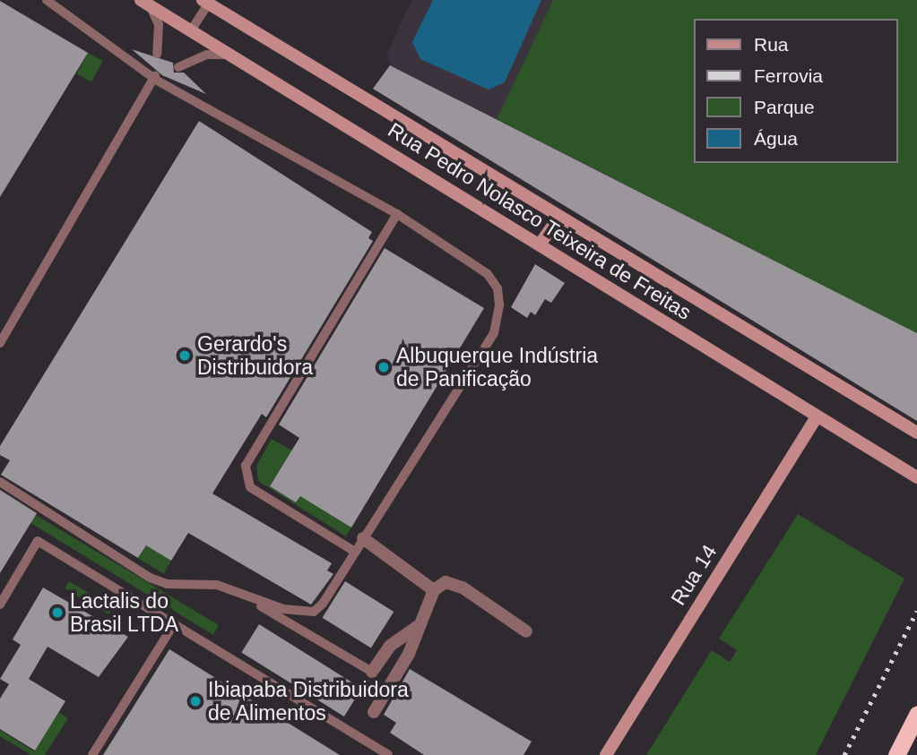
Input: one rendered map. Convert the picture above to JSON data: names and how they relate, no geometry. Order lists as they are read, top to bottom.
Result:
{
  "streets": {
    "main road": ["Rua Pedro Nolasco Teixeira de Freitas", "Rua 14"]
  },
  "crossings": [
    ["Rua Pedro Nolasco Teixeira de Freitas", "Rua 14"]
  ],
  "places": [
    "Gerardo's Distribuidora",
    "Albuquerque Indústria de Panificação",
    "Lactalis do Brasil LTDA",
    "Ibiapaba Distribuidora de Alimentos"
  ],
  "legend": [
    "Rua",
    "Ferrovia",
    "Parque",
    "Água"
  ]
}
